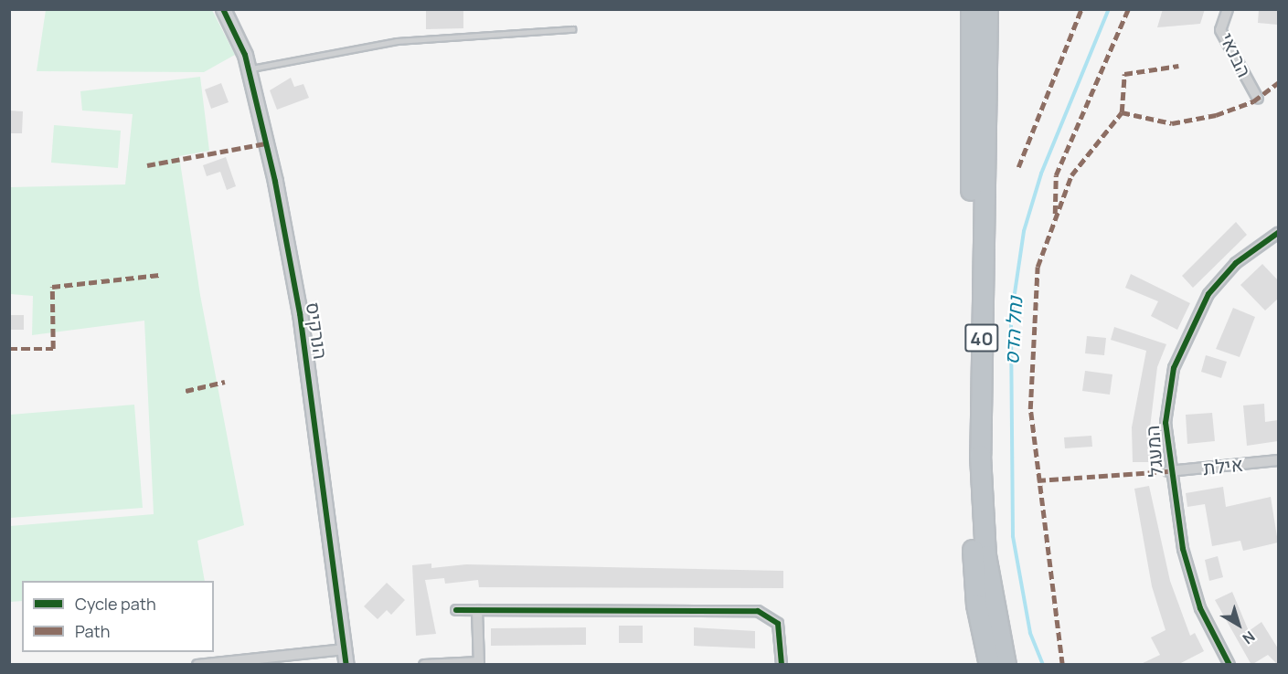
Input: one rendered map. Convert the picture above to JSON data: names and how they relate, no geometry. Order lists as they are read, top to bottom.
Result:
{
  "streets": {
    "highway": ["40"],
    "street": [
      "הבנאי",
      "הנרקיס",
      "המעגל",
      "אילת"
    ]
  },
  "crossings": [
    ["המעגל", "אילת"]
  ],
  "water": ["נחל הדס"],
  "legend": ["Cycle path", "Path"],
  "north": "bottom right"
}
